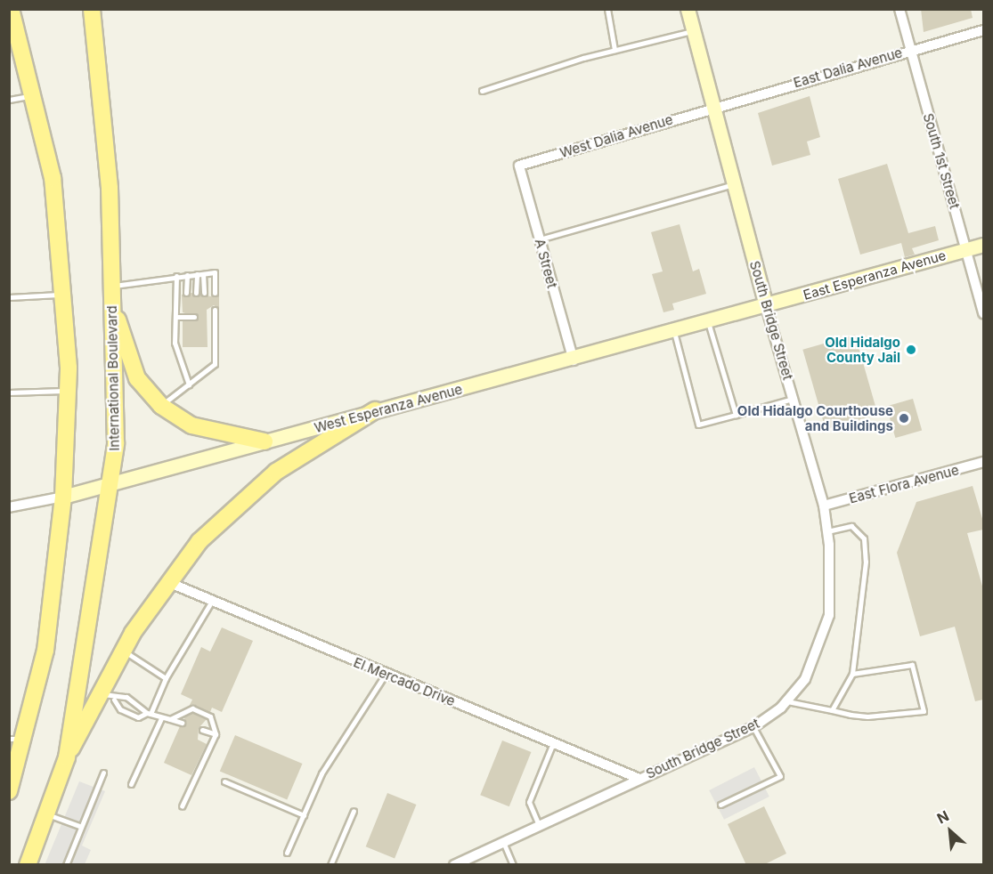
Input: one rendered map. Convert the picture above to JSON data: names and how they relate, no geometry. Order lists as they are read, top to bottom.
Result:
{
  "streets": {
    "main road": ["International Boulevard"],
    "street": [
      "East Dalia Avenue",
      "West Dalia Avenue",
      "South 1st Street",
      "A Street",
      "East Esperanza Avenue",
      "South Bridge Street",
      "West Esperanza Avenue",
      "East Flora Avenue",
      "El Mercado Drive"
    ]
  },
  "crossings": [
    ["East Dalia Avenue", "West Dalia Avenue"],
    ["East Dalia Avenue", "South 1st Street"],
    ["East Dalia Avenue", "South Bridge Street"],
    ["West Dalia Avenue", "A Street"],
    ["West Dalia Avenue", "South Bridge Street"],
    ["South 1st Street", "East Esperanza Avenue"],
    ["A Street", "West Esperanza Avenue"],
    ["East Esperanza Avenue", "South Bridge Street"],
    ["East Esperanza Avenue", "West Esperanza Avenue"],
    ["South Bridge Street", "West Esperanza Avenue"],
    ["South Bridge Street", "East Flora Avenue"],
    ["South Bridge Street", "El Mercado Drive"],
    ["International Boulevard", "West Esperanza Avenue"]
  ],
  "places": ["Old Hidalgo County Jail", "Old Hidalgo Courthouse and Buildings"],
  "north": "top left"
}
